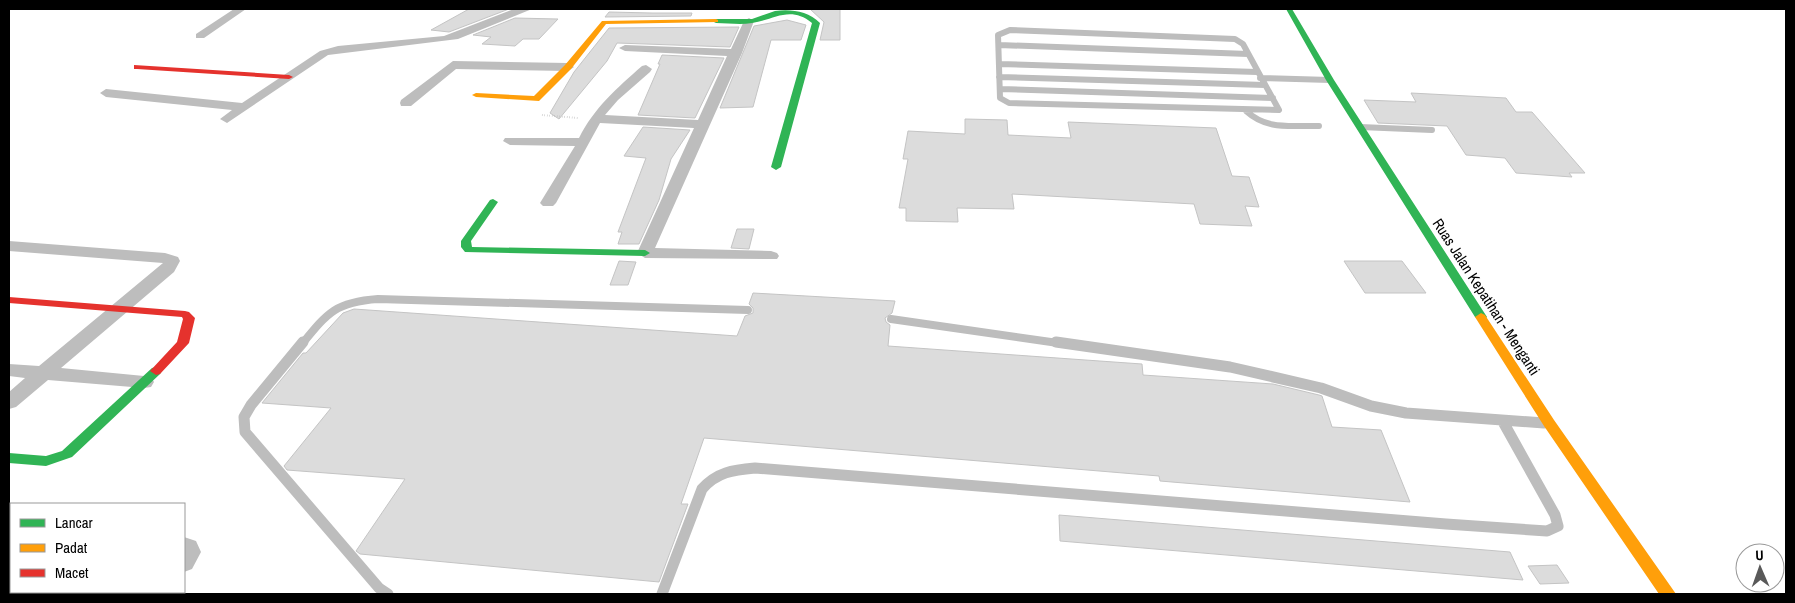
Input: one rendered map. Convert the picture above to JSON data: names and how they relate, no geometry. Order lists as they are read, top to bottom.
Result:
{
  "streets": {
    "street": ["Ruas Jalan Kepatihan - Menganti"]
  },
  "legend": ["Lancar", "Padat", "Macet"],
  "north": "top"
}
